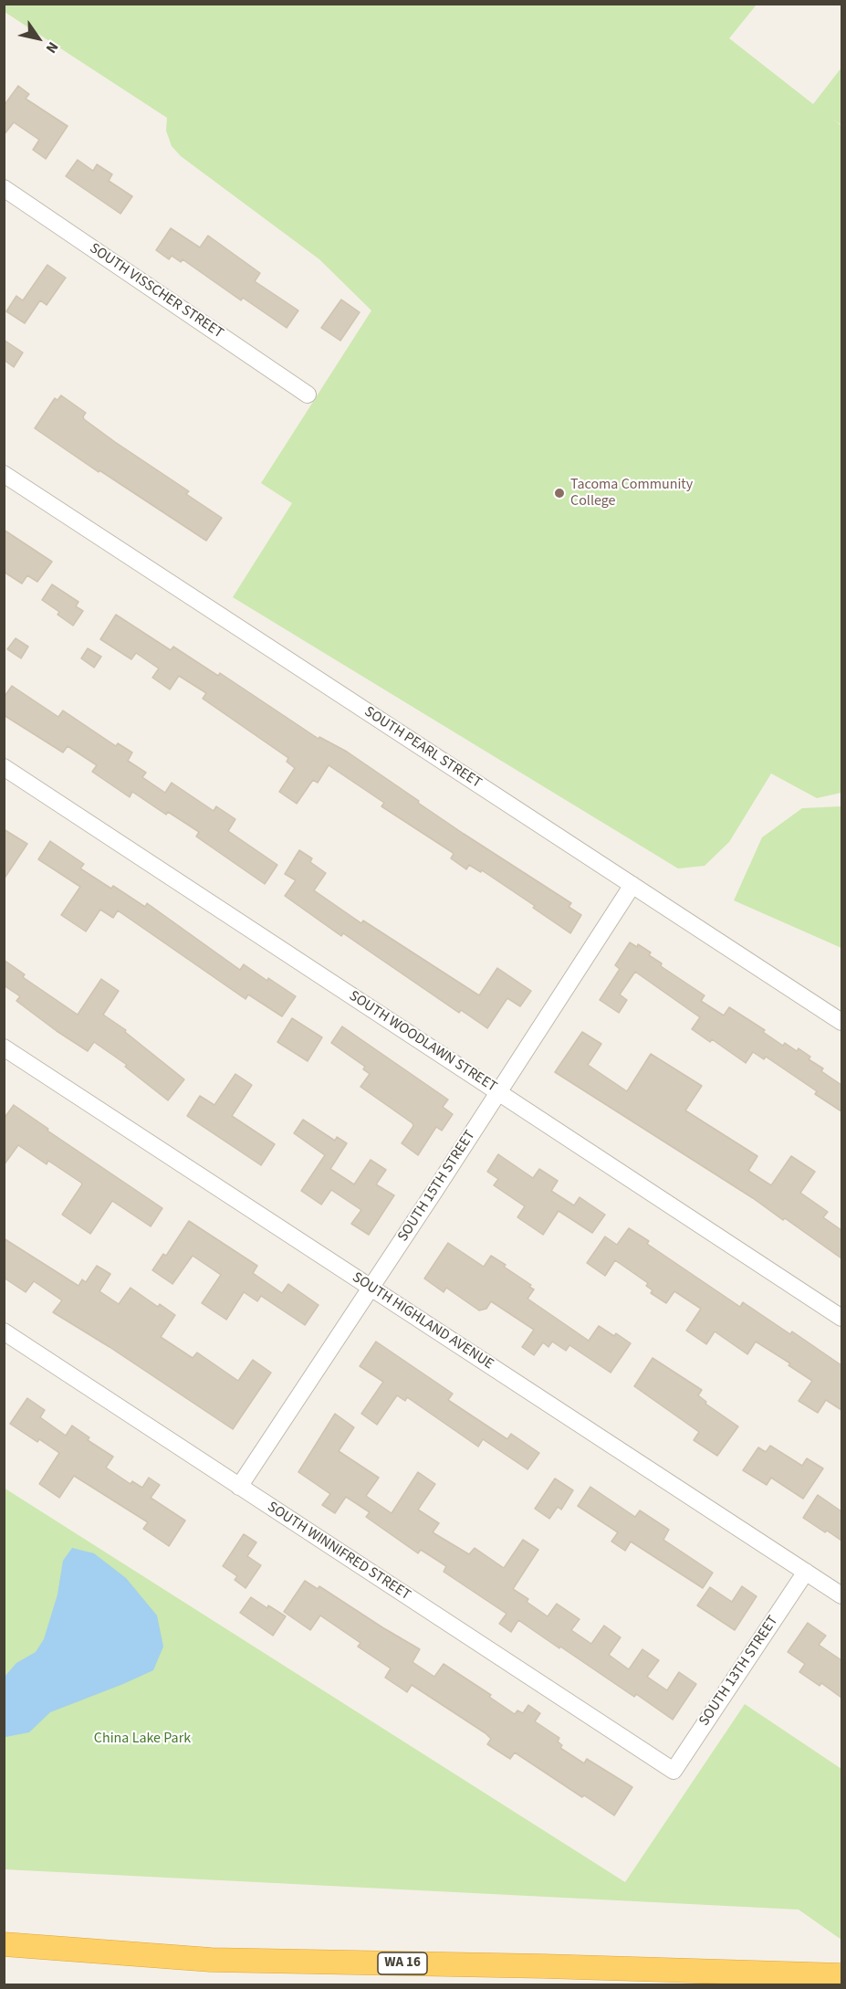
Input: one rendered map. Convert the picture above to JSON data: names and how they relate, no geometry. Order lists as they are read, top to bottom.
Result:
{
  "streets": {
    "highway": ["WA 16"],
    "street": [
      "SOUTH VISSCHER STREET",
      "SOUTH PEARL STREET",
      "SOUTH WOODLAWN STREET",
      "SOUTH 15TH STREET",
      "SOUTH HIGHLAND AVENUE",
      "SOUTH WINNIFRED STREET",
      "SOUTH 13TH STREET"
    ]
  },
  "crossings": [
    ["SOUTH PEARL STREET", "SOUTH 15TH STREET"],
    ["SOUTH WOODLAWN STREET", "SOUTH 15TH STREET"],
    ["SOUTH 15TH STREET", "SOUTH HIGHLAND AVENUE"],
    ["SOUTH 15TH STREET", "SOUTH WINNIFRED STREET"],
    ["SOUTH HIGHLAND AVENUE", "SOUTH 13TH STREET"],
    ["SOUTH WINNIFRED STREET", "SOUTH 13TH STREET"]
  ],
  "parks": ["China Lake Park"],
  "places": ["Tacoma Community College"],
  "north": "bottom right"
}
